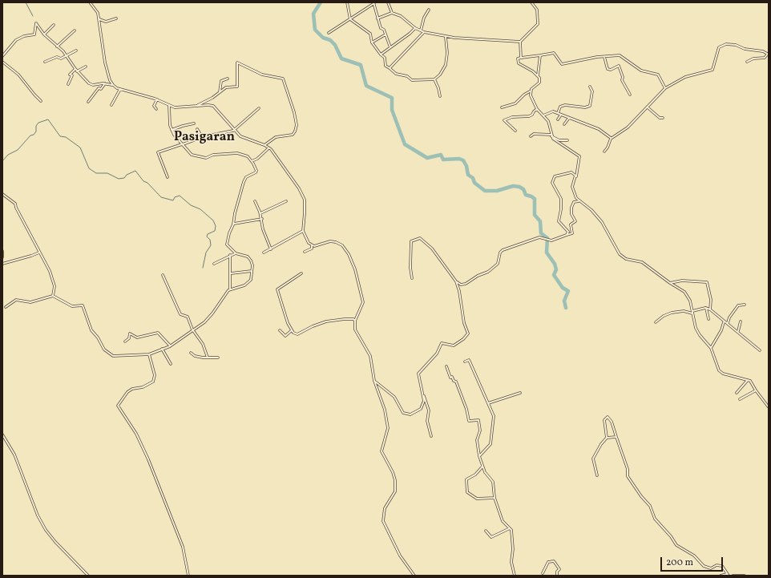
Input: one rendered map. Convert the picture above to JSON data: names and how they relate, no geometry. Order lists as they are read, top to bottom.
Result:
{
  "districts": ["Pasigaran"],
  "scale_bar": "200 m"
}
